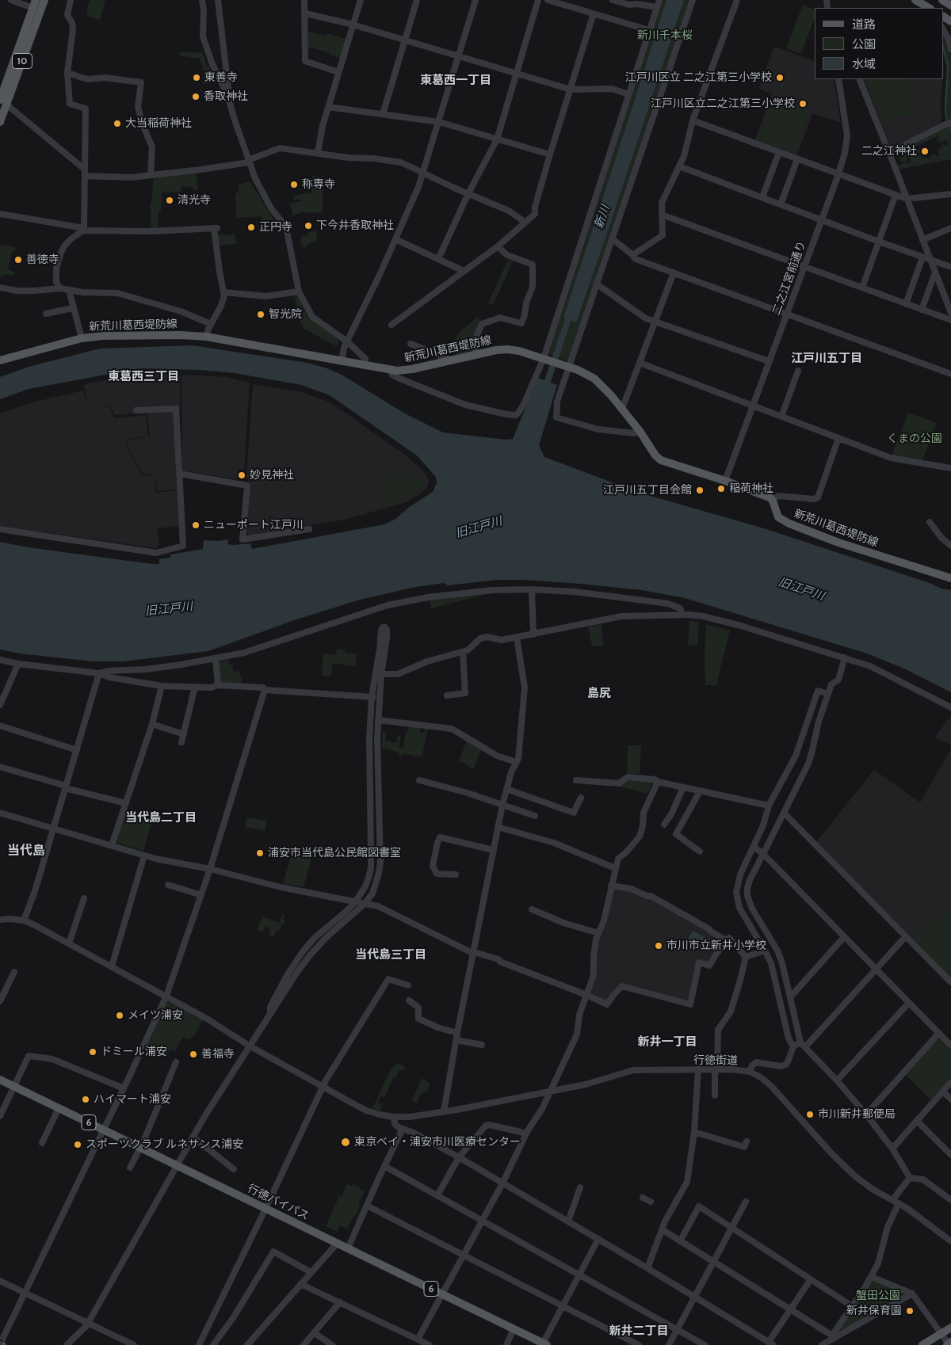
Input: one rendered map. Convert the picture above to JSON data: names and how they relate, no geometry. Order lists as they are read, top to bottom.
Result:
{
  "streets": {
    "main road": [
      "10",
      "新荒川葛西堤防線",
      "6",
      "行徳バイパス"
    ],
    "street": ["二之江宮前通り", "行徳街道"]
  },
  "crossings": [
    ["二之江宮前通り", "新荒川葛西堤防線"]
  ],
  "districts": [
    "東葛西一丁目",
    "江戸川五丁目",
    "東葛西三丁目",
    "島尻",
    "当代島二丁目",
    "当代島",
    "当代島三丁目",
    "新井一丁目",
    "新井二丁目"
  ],
  "water": ["新川", "旧江戸川"],
  "parks": ["新川千本桜", "くまの公園", "蟹田公園"],
  "places": [
    "東善寺",
    "江戸川区立 二之江第三小学校",
    "香取神社",
    "江戸川区立二之江第三小学校",
    "大当稲荷神社",
    "二之江神社",
    "称専寺",
    "清光寺",
    "下今井香取神社",
    "正円寺",
    "善徳寺",
    "智光院",
    "妙見神社",
    "稲荷神社",
    "江戸川五丁目会館",
    "ニューポート江戸川",
    "浦安市当代島公民館図書室",
    "市川市立新井小学校",
    "メイツ浦安",
    "ドミール浦安",
    "善福寺",
    "ハイマート浦安",
    "市川新井郵便局",
    "東京ベイ・浦安市川医療センター",
    "スポーツクラブ ルネサンス浦安",
    "新井保育園"
  ],
  "legend": ["道路", "公園", "水域"]
}
